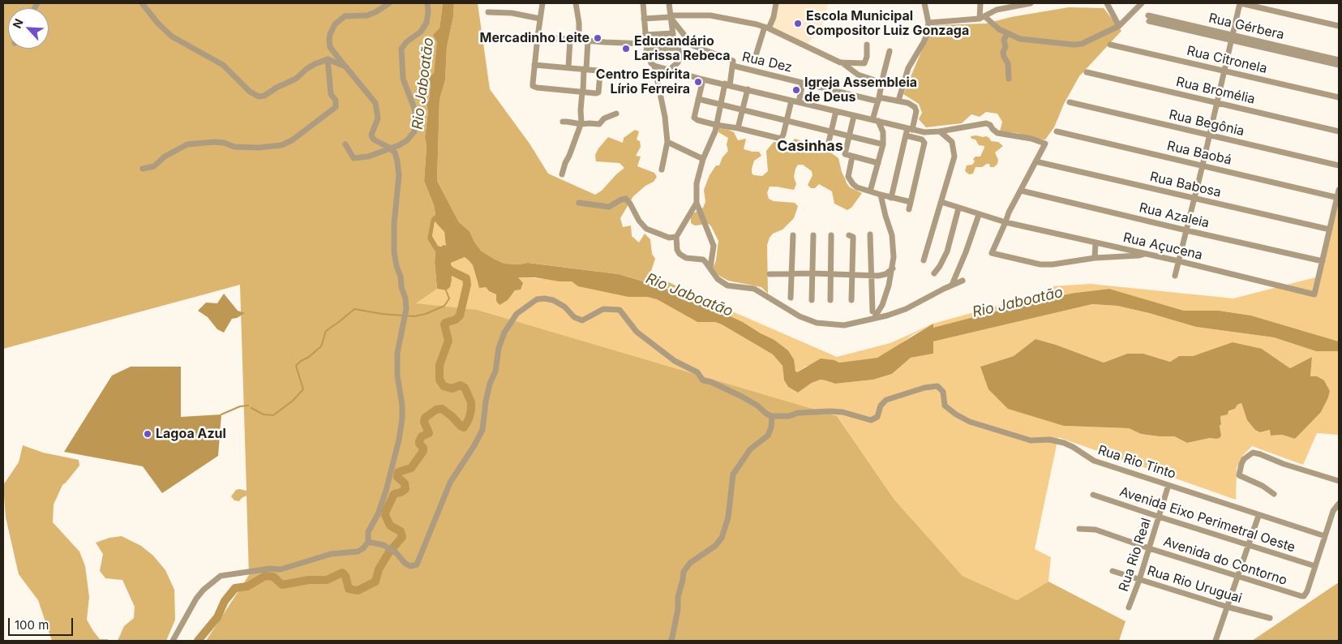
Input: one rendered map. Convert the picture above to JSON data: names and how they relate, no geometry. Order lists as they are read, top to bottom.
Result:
{
  "streets": {
    "street": [
      "Rua Gérbera",
      "Rua Citronela",
      "Rua Dez",
      "Rua Bromélia",
      "Rua Begônia",
      "Rua Baobá",
      "Rua Babosa",
      "Rua Azaleia",
      "Rua Açucena",
      "Rua Rio Tinto",
      "Avenida Eixo Perimetral Oeste",
      "Rua Rio Real",
      "Avenida do Contorno",
      "Rua Rio Uruguai"
    ]
  },
  "crossings": [
    ["Rua Azaleia", "Rua Açucena"],
    ["Rua Rio Tinto", "Rua Rio Real"],
    ["Rua Rio Tinto", "Avenida do Contorno"],
    ["Avenida Eixo Perimetral Oeste", "Rua Rio Real"],
    ["Avenida Eixo Perimetral Oeste", "Avenida do Contorno"],
    ["Rua Rio Real", "Avenida do Contorno"],
    ["Rua Rio Real", "Rua Rio Uruguai"]
  ],
  "districts": ["Casinhas"],
  "water": ["Rio Jaboatão"],
  "places": [
    "Escola Municipal Compositor Luiz Gonzaga",
    "Mercadinho Leite",
    "Educandário Larissa Rebeca",
    "Centro Espírita Lírio Ferreira",
    "Igreja Assembleia de Deus",
    "Lagoa Azul"
  ],
  "scale_bar": "100 m",
  "north": "top left"
}
